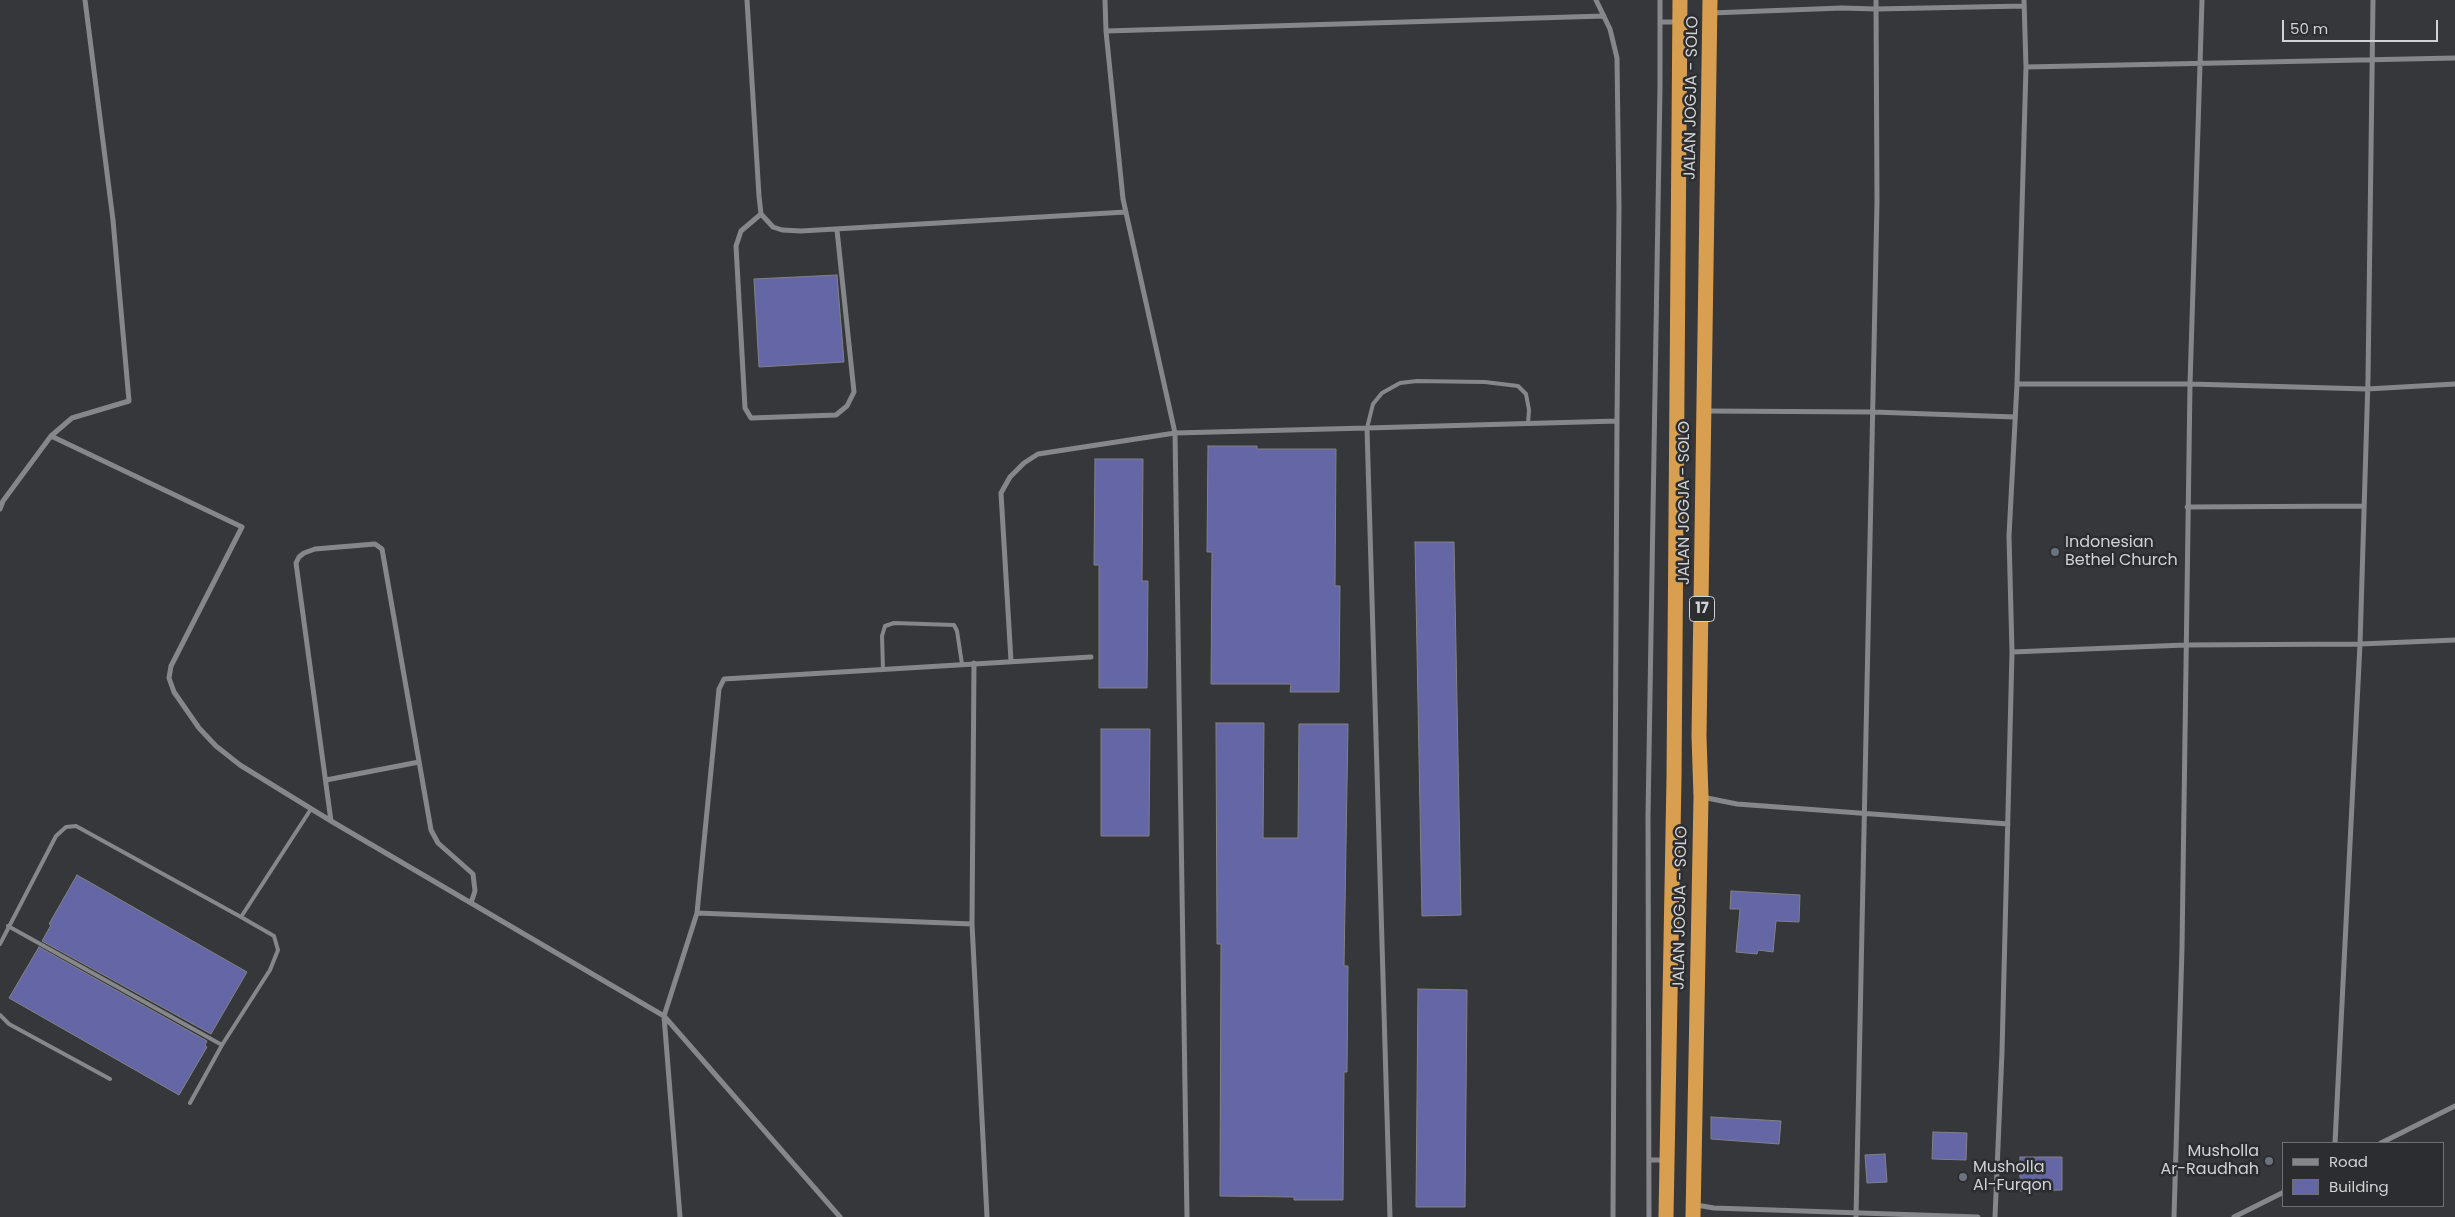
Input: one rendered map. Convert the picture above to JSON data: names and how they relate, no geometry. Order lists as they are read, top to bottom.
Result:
{
  "streets": {
    "highway": ["JALAN JOGJA - SOLO", "17"]
  },
  "places": ["Indonesian Bethel Church", "Musholla Ar-Raudhah", "Musholla Al-Furqon"],
  "legend": ["Road", "Building"],
  "scale_bar": "50 m"
}
